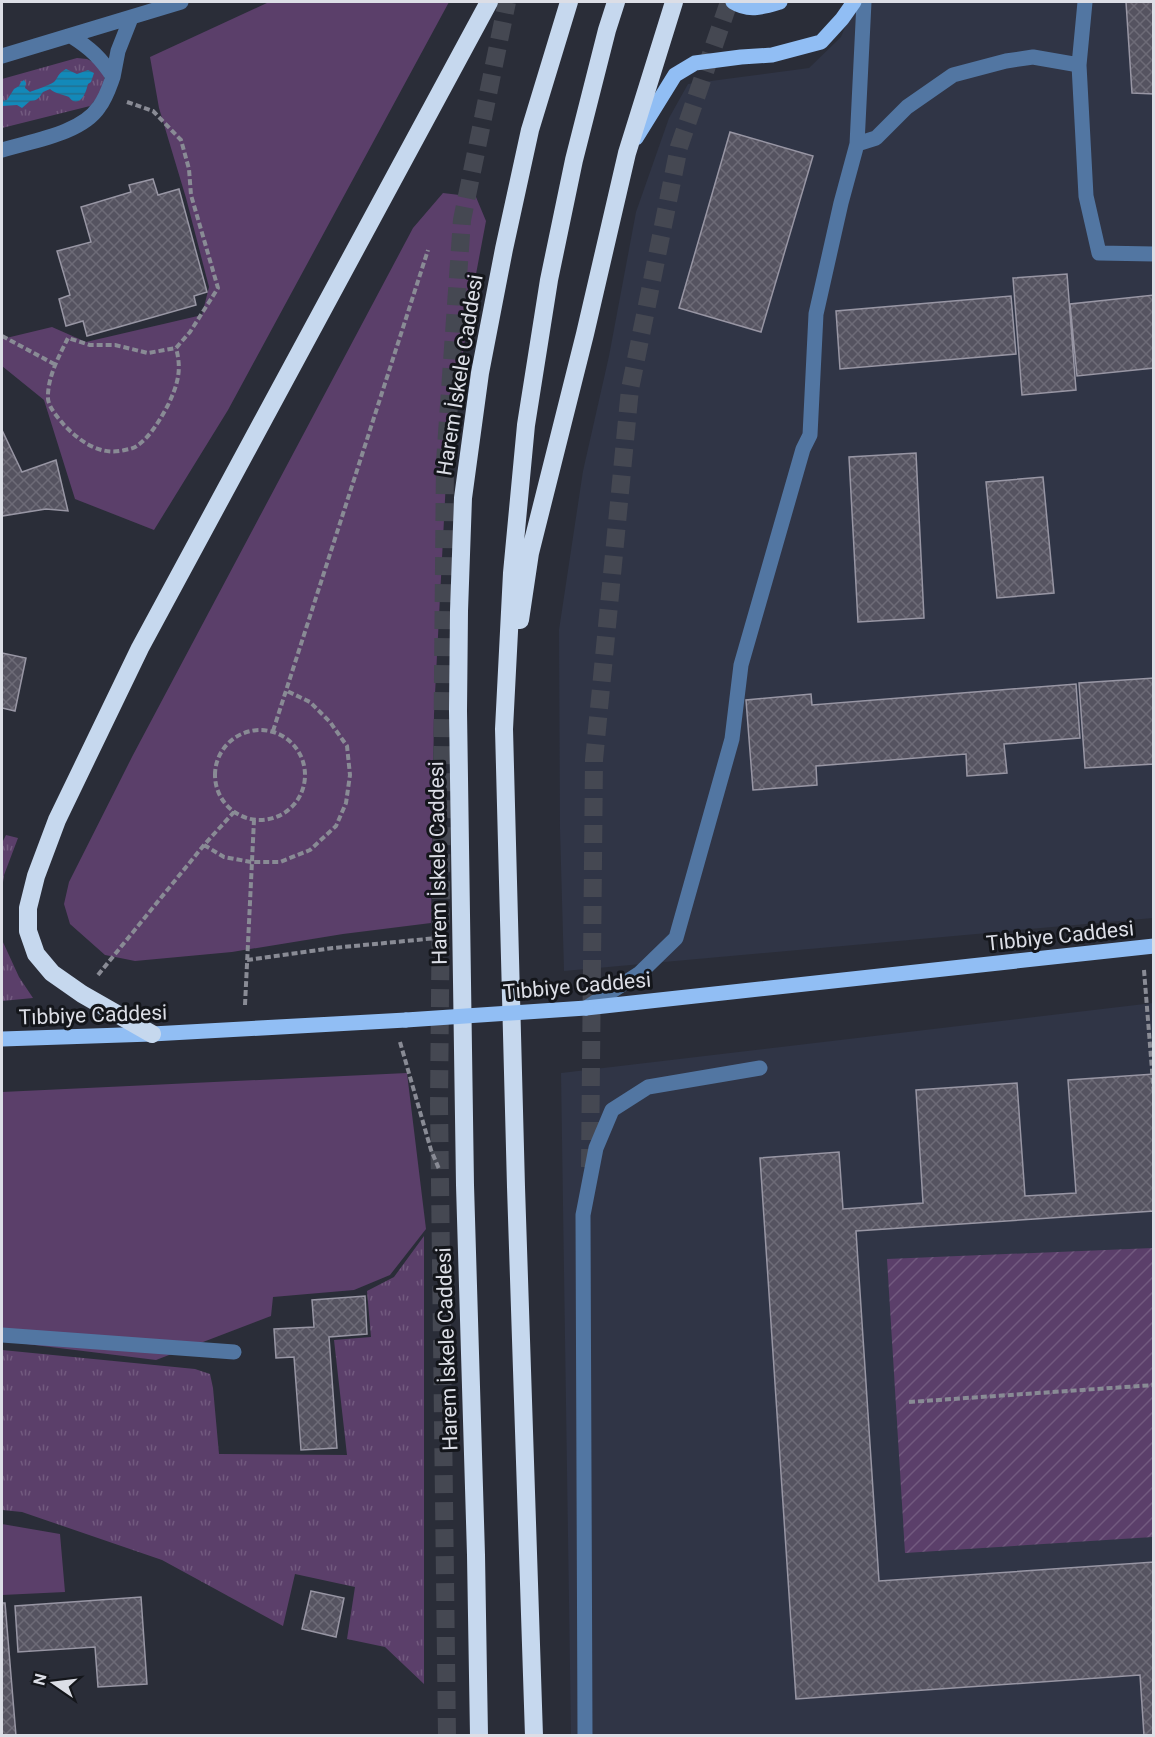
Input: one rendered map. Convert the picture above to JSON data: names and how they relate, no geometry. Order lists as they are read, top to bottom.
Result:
{
  "streets": {
    "highway": ["Harem İskele Caddesi"],
    "main road": ["Tıbbiye Caddesi"]
  },
  "north": "left"
}
